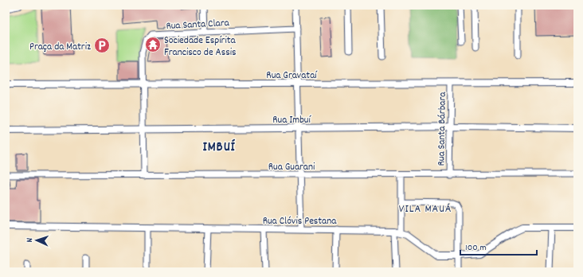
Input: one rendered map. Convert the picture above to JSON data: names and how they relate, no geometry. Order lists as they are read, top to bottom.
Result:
{
  "streets": {
    "street": [
      "Rua Santa Clara",
      "Rua Gravataí",
      "Rua Imbuí",
      "Rua Santa Bárbara",
      "Rua Guarani",
      "Rua Clóvis Pestana"
    ]
  },
  "crossings": [
    ["Rua Santa Clara", "Rua Gravataí"],
    ["Rua Gravataí", "Rua Santa Bárbara"],
    ["Rua Imbuí", "Rua Santa Bárbara"],
    ["Rua Santa Bárbara", "Rua Guarani"]
  ],
  "districts": ["IMBUÍ", "VILA MAUÁ"],
  "places": {
    "temple": ["Sociedade Espírita Francisco de Assis"],
    "parking": ["Praça da Matriz"]
  },
  "scale_bar": "100 m",
  "north": "left"
}
